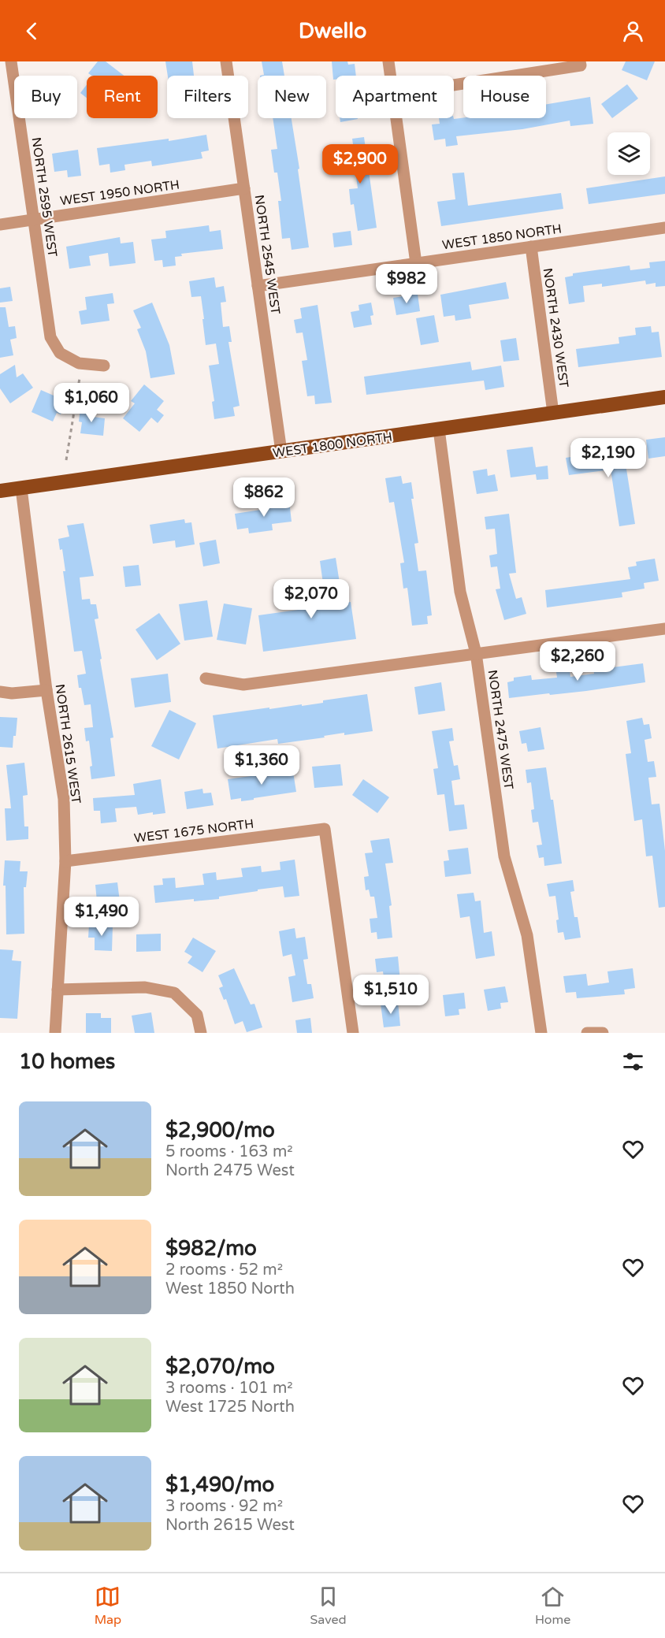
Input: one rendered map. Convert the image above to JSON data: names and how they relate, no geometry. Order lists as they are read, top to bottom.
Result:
{
  "streets": {
    "main road": ["WEST 1800 NORTH"],
    "street": [
      "WEST 1950 NORTH",
      "NORTH 2595 WEST",
      "WEST 1850 NORTH",
      "NORTH 2545 WEST",
      "NORTH 2430 WEST",
      "NORTH 2475 WEST",
      "NORTH 2615 WEST",
      "WEST 1675 NORTH"
    ]
  },
  "crossings": [
    ["WEST 1950 NORTH", "NORTH 2595 WEST"],
    ["WEST 1950 NORTH", "NORTH 2545 WEST"],
    ["WEST 1850 NORTH", "NORTH 2545 WEST"],
    ["WEST 1850 NORTH", "NORTH 2430 WEST"],
    ["NORTH 2545 WEST", "WEST 1800 NORTH"],
    ["NORTH 2430 WEST", "WEST 1800 NORTH"],
    ["WEST 1800 NORTH", "NORTH 2475 WEST"],
    ["WEST 1800 NORTH", "NORTH 2615 WEST"],
    ["NORTH 2615 WEST", "WEST 1675 NORTH"]
  ],
  "page": {
    "header": "Dwello",
    "chip": [
      "Buy",
      "Rent",
      "Filters",
      "New",
      "Apartment",
      "House"
    ],
    "price": [
      "$2,900",
      "$982",
      "$1,060",
      "$2,190",
      "$862",
      "$2,070",
      "$2,260",
      "$1,360",
      "$1,490",
      "$1,510"
    ],
    "heading": "10 homes",
    "list": [
      {
        "name": "$2,900/mo",
        "note": "5 rooms · 163 m² · North 2475 West"
      },
      {
        "name": "$982/mo",
        "note": "2 rooms · 52 m² · West 1850 North"
      },
      {
        "name": "$2,070/mo",
        "note": "3 rooms · 101 m² · West 1725 North"
      },
      {
        "name": "$1,490/mo",
        "note": "3 rooms · 92 m² · North 2615 West"
      }
    ],
    "tabs": ["Map", "Saved", "Home"]
  }
}
